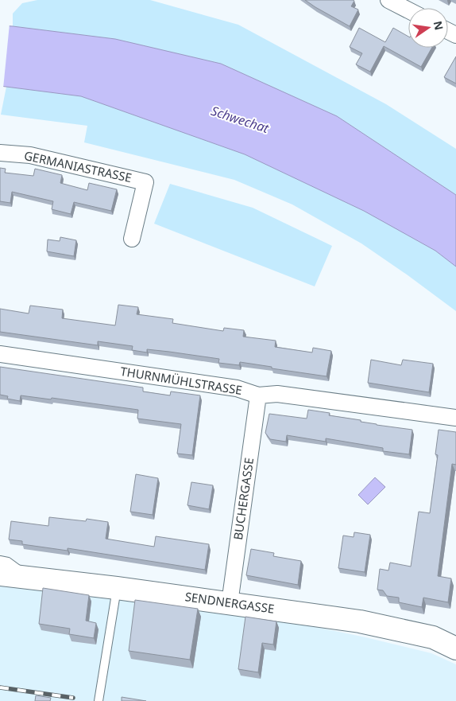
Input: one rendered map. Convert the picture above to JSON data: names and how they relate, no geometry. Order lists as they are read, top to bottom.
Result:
{
  "streets": {
    "street": [
      "GERMANIASTRASSE",
      "THURNMÜHLSTRASSE",
      "BUCHERGASSE",
      "SENDNERGASSE"
    ]
  },
  "crossings": [
    ["THURNMÜHLSTRASSE", "BUCHERGASSE"],
    ["BUCHERGASSE", "SENDNERGASSE"]
  ],
  "water": ["Schwechat"],
  "north": "right"
}
